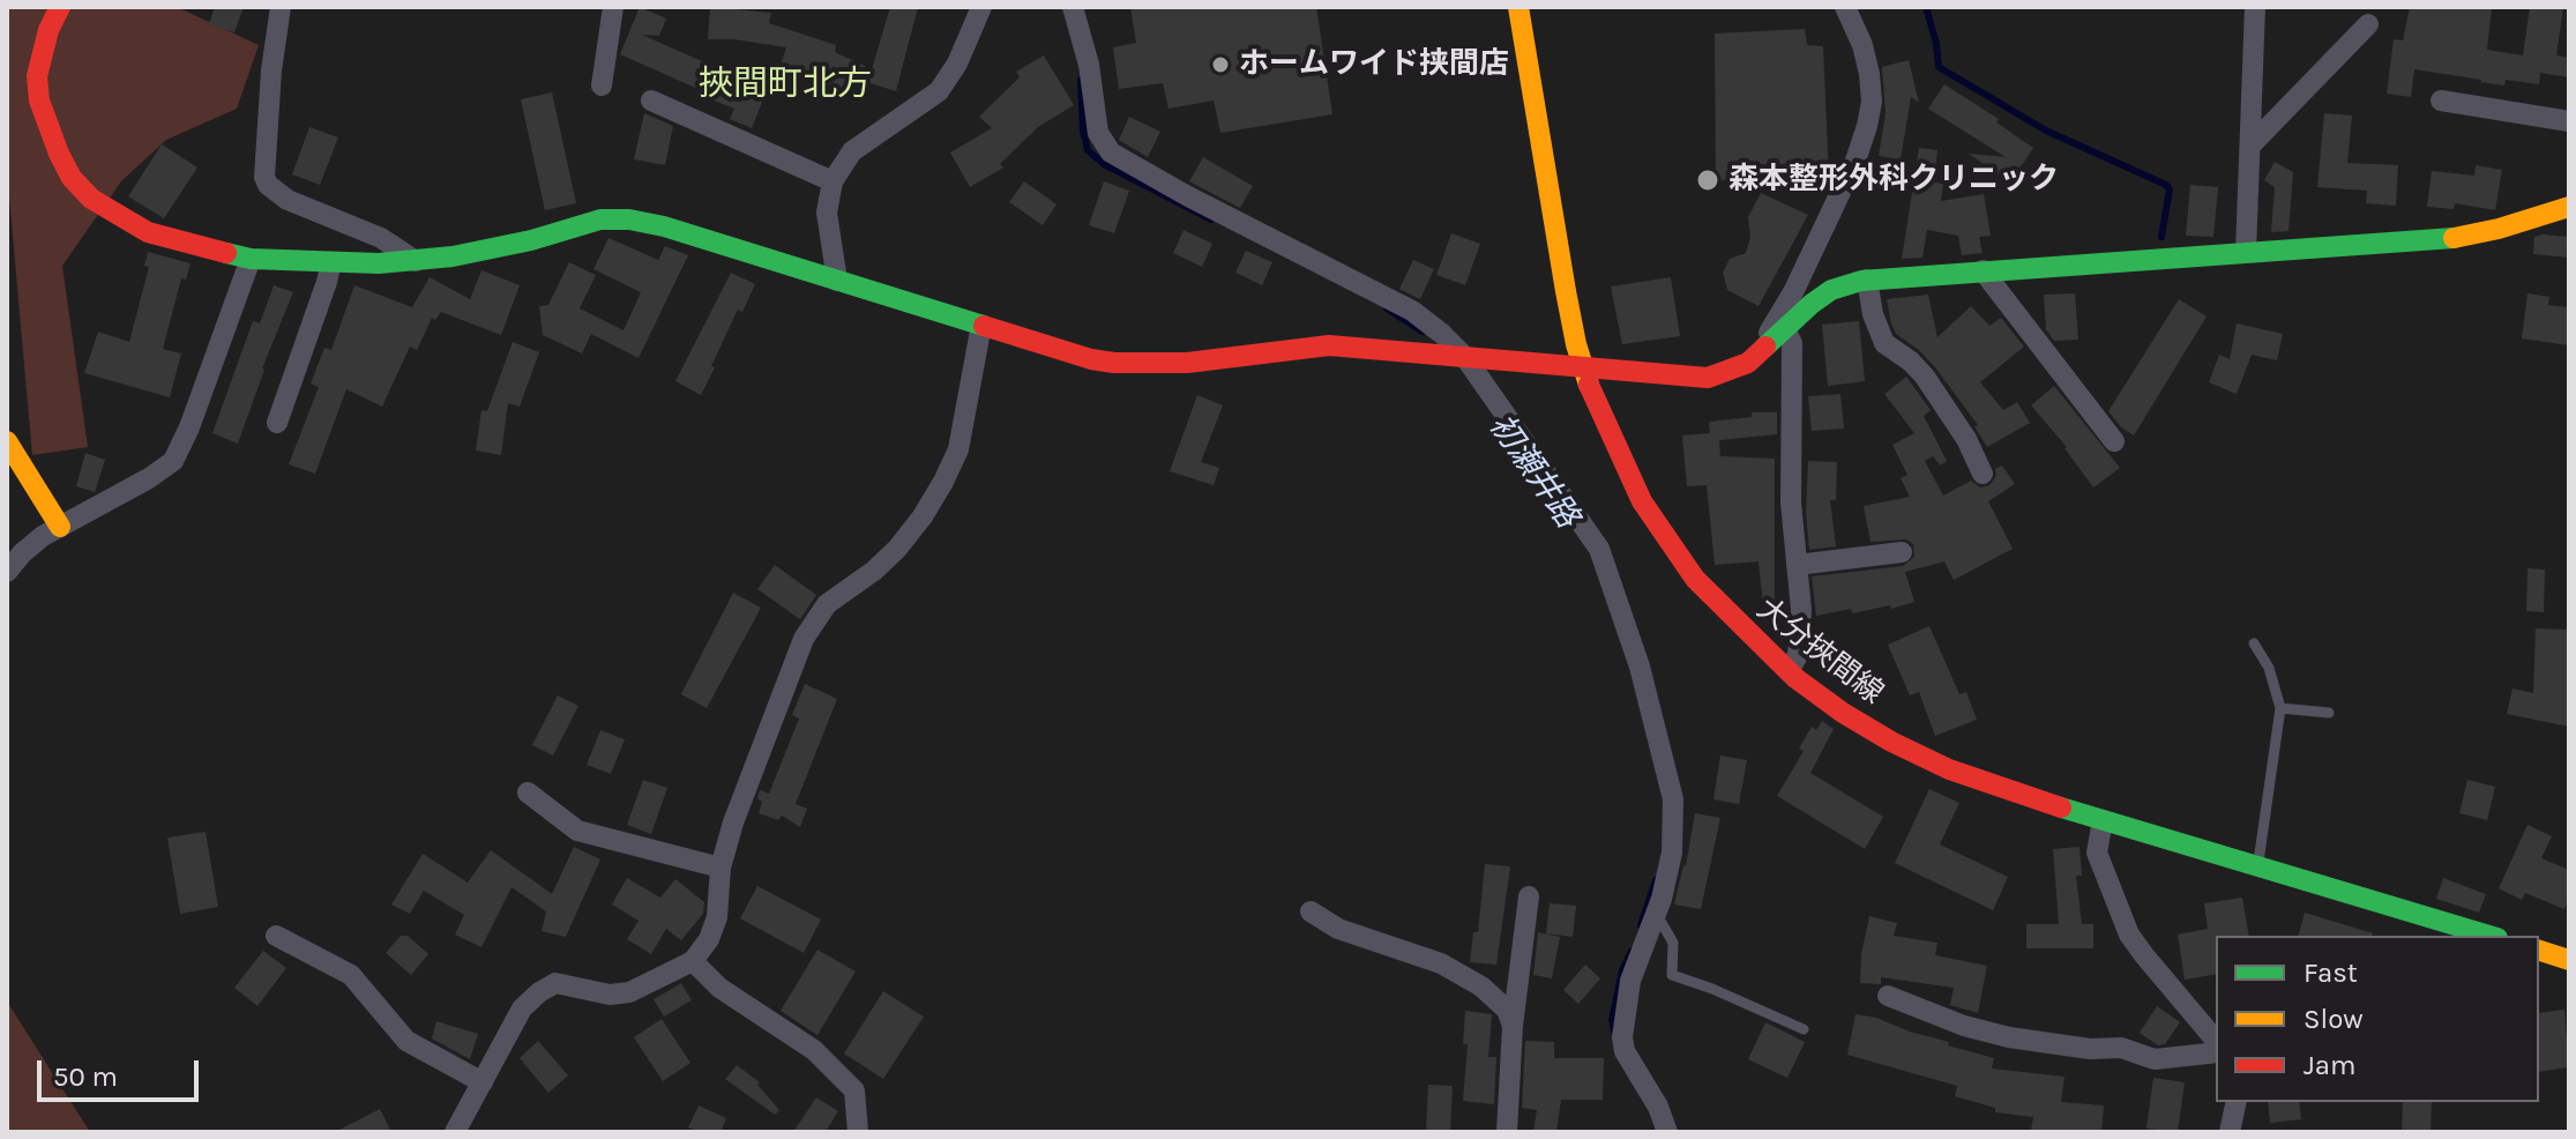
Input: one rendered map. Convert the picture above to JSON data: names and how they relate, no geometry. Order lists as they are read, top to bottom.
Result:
{
  "streets": {
    "street": ["大分挾間線"]
  },
  "districts": ["挾間町北方"],
  "water": ["初瀬井路"],
  "places": ["ホームワイド挟間店", "森本整形外科クリニック"],
  "legend": ["Fast", "Slow", "Jam"],
  "scale_bar": "50 m"
}
